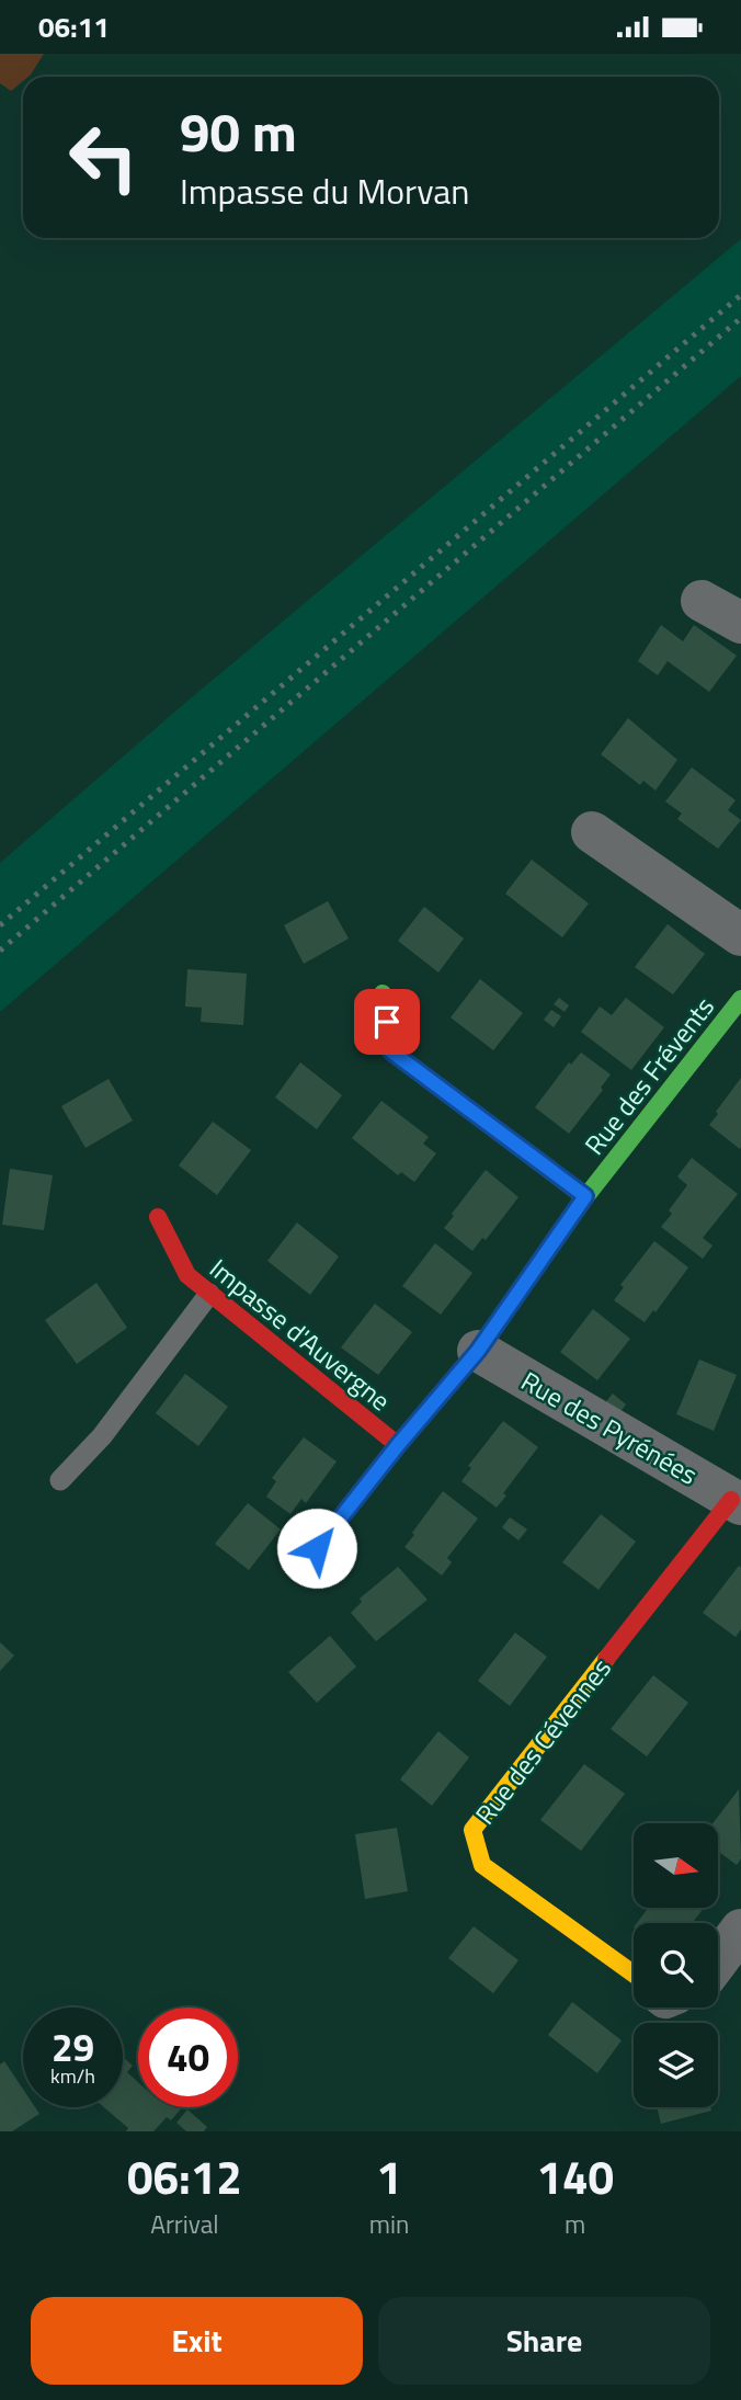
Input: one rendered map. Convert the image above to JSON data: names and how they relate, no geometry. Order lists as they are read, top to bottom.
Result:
{
  "streets": {
    "street": [
      "Rue des Frévents",
      "Impasse d'Auvergne",
      "Rue des Pyrénées",
      "Rue des Cévennes"
    ]
  },
  "crossings": [
    ["Rue des Frévents", "Impasse d'Auvergne"],
    ["Rue des Frévents", "Rue des Pyrénées"],
    ["Rue des Pyrénées", "Rue des Cévennes"]
  ],
  "north": "right",
  "page": {
    "status": "06:11",
    "turn": ["90 m", "Impasse du Morvan"],
    "speed": "29 km/h",
    "limit": "40",
    "eta": [
      "06:12",
      "Arrival",
      "1",
      "min",
      "140",
      "m"
    ],
    "buttons": ["Exit", "Share"]
  }
}
